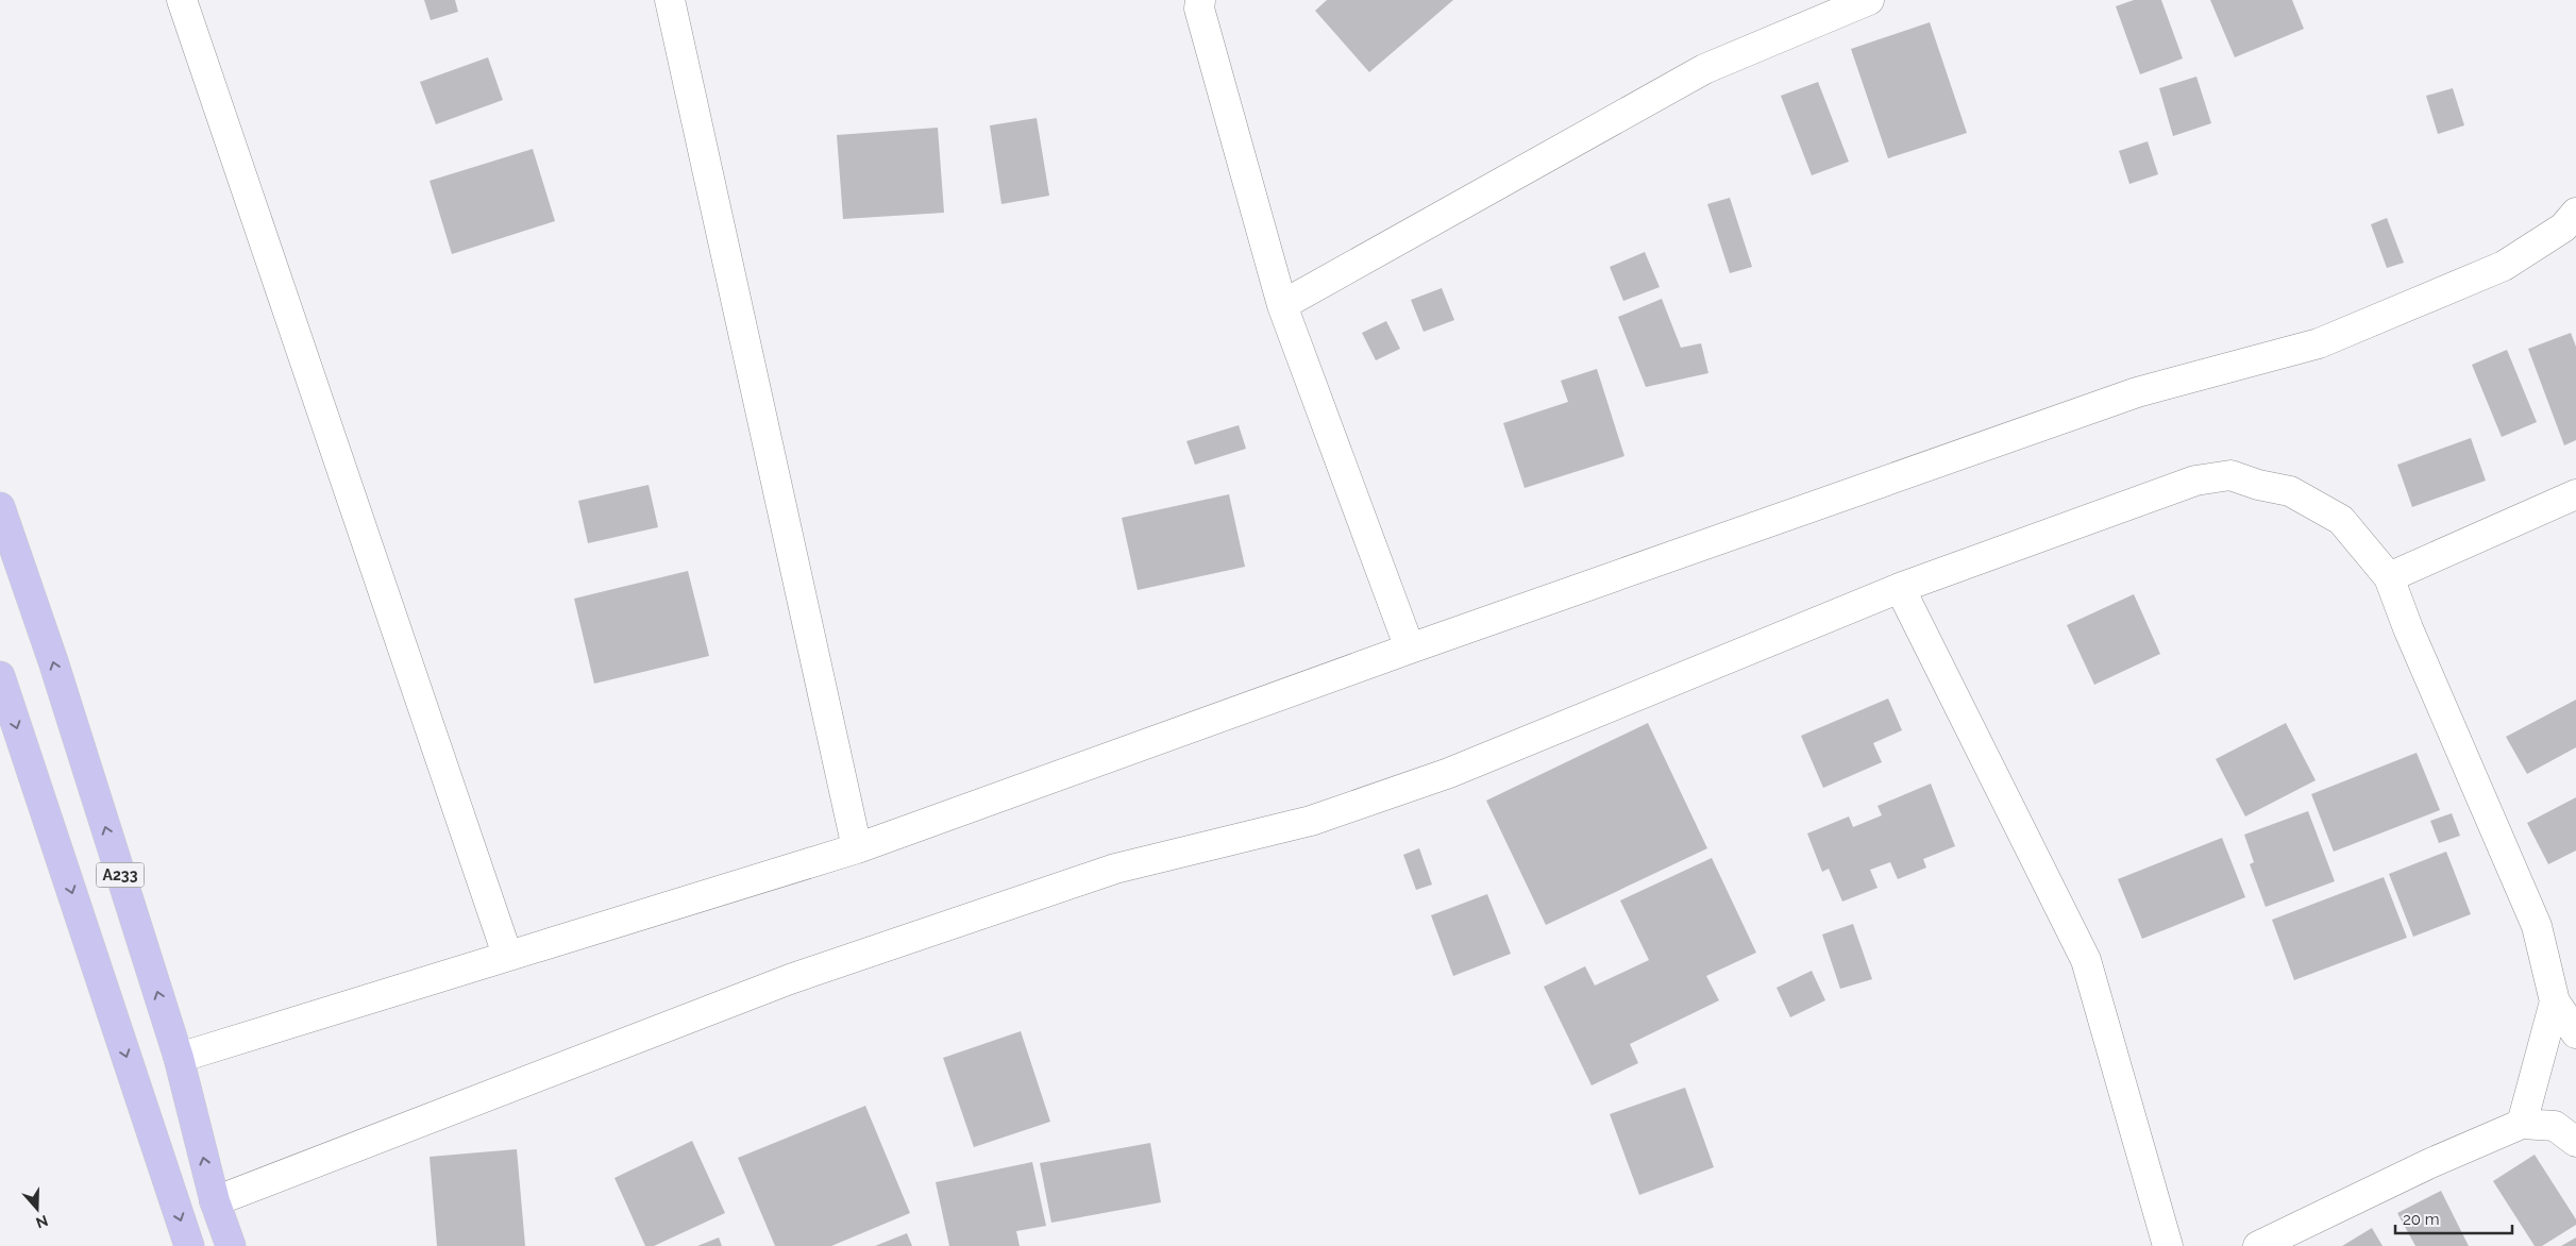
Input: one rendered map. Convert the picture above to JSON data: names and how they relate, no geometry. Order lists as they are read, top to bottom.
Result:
{
  "streets": {
    "highway": ["A233"]
  },
  "scale_bar": "20 m",
  "north": "bottom"
}
